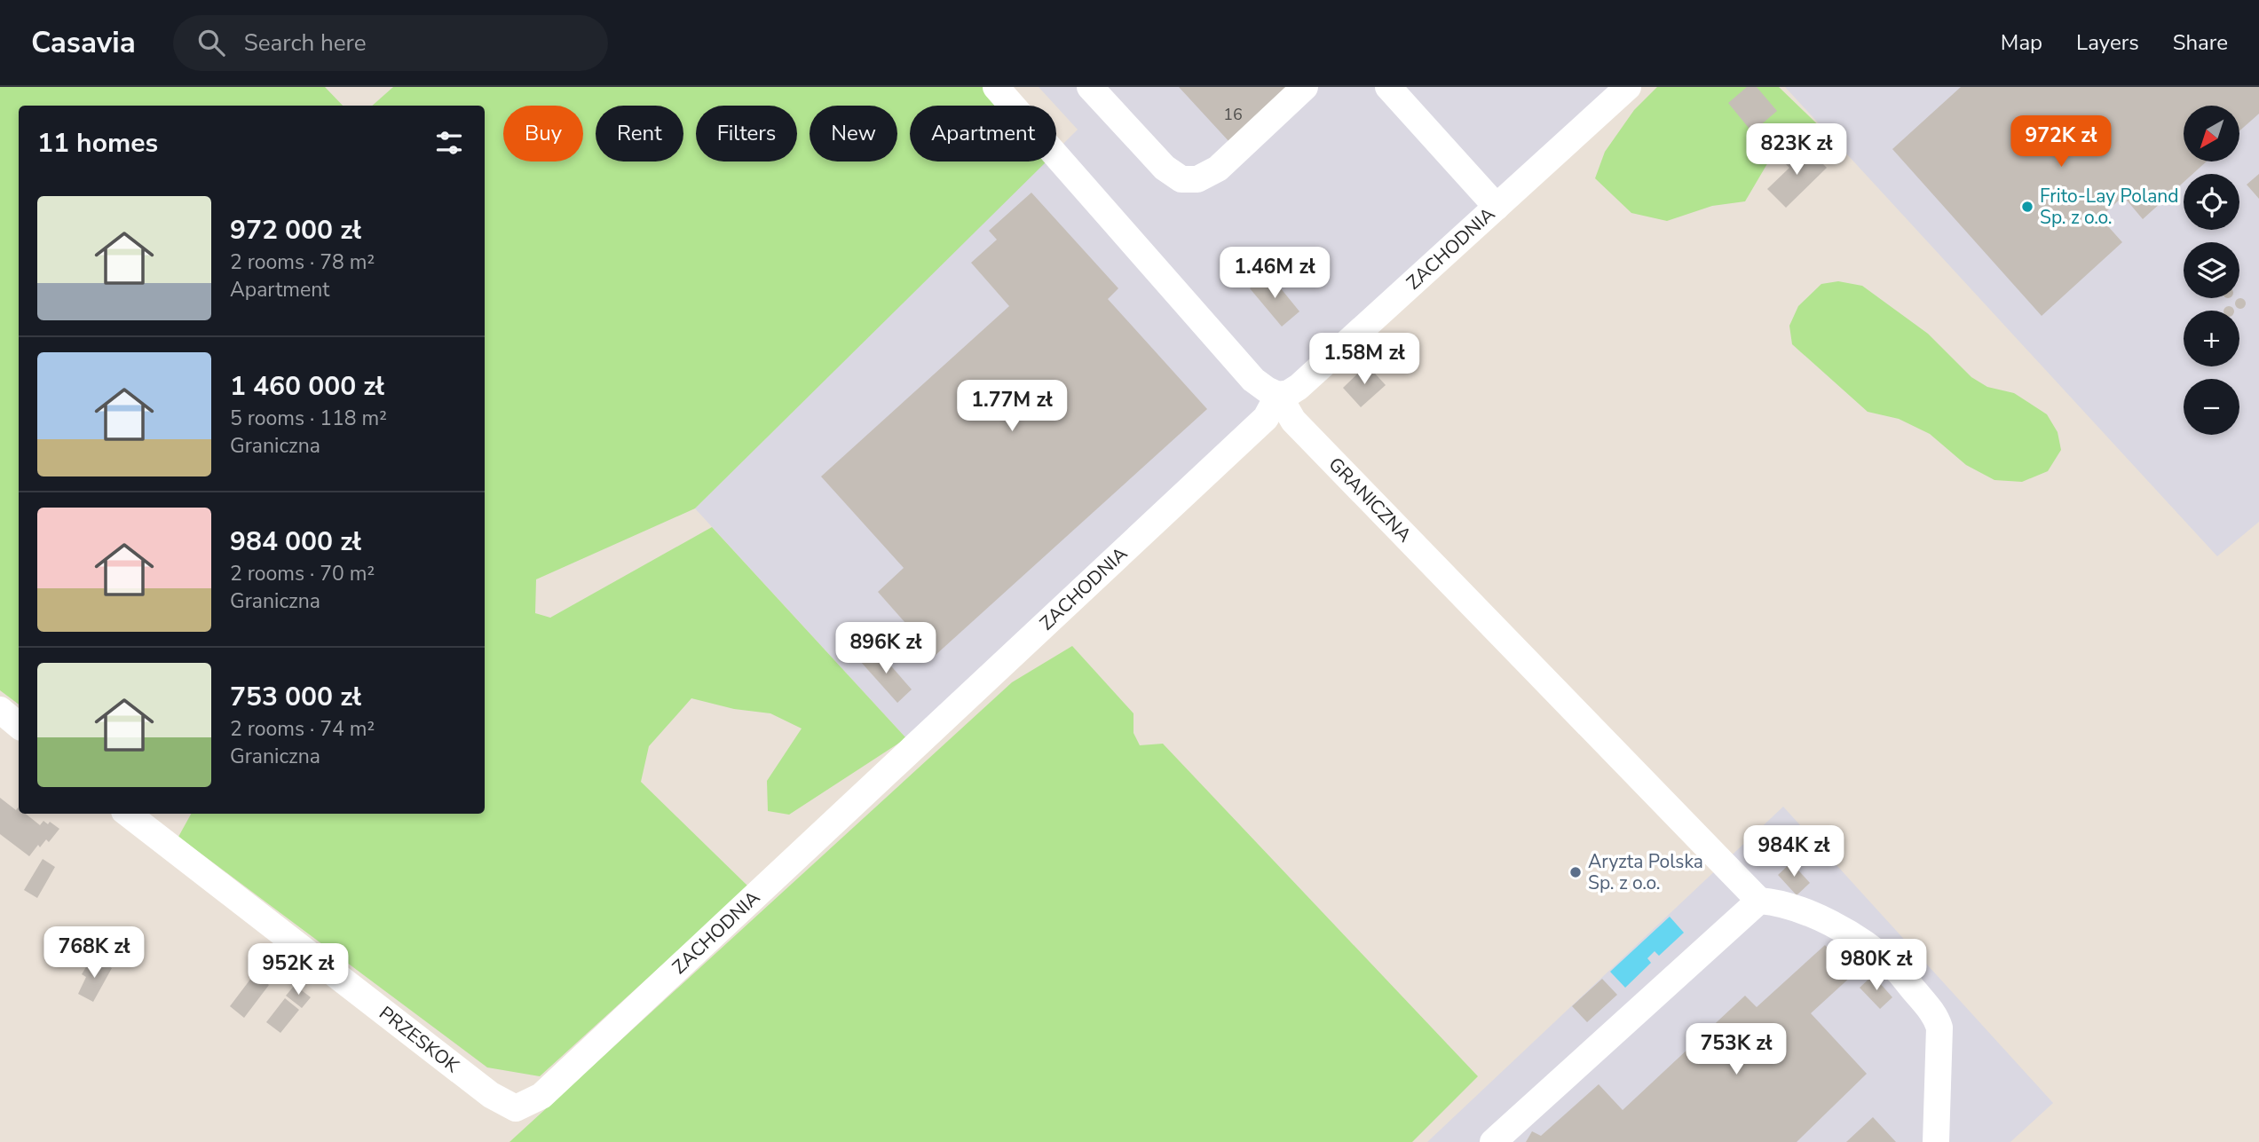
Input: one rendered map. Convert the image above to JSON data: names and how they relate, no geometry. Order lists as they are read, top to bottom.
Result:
{
  "streets": {
    "street": ["ZACHODNIA", "GRANICZNA", "PRZESKOK"]
  },
  "crossings": [
    ["ZACHODNIA", "GRANICZNA"],
    ["ZACHODNIA", "PRZESKOK"]
  ],
  "places": ["Frito-Lay Poland Sp. z o.o.", "Aryzta Polska Sp. z o.o."],
  "house_numbers": ["16"],
  "north": "bottom left",
  "page": {
    "header": "Casavia",
    "search": "Search here",
    "nav": ["Map", "Layers", "Share"],
    "map_buttons": ["+", "−"],
    "chip": [
      "Buy",
      "Rent",
      "Filters",
      "New",
      "Apartment"
    ],
    "heading": "11 homes",
    "price": [
      "972K zł",
      "823K zł",
      "1.46M zł",
      "1.58M zł",
      "1.77M zł",
      "896K zł",
      "984K zł",
      "768K zł",
      "980K zł",
      "952K zł",
      "753K zł"
    ],
    "list": [
      {
        "name": "972 000 zł",
        "note": "2 rooms · 78 m² · Apartment"
      },
      {
        "name": "1 460 000 zł",
        "note": "5 rooms · 118 m² · Graniczna"
      },
      {
        "name": "984 000 zł",
        "note": "2 rooms · 70 m² · Graniczna"
      },
      {
        "name": "753 000 zł",
        "note": "2 rooms · 74 m² · Graniczna"
      }
    ]
  }
}
